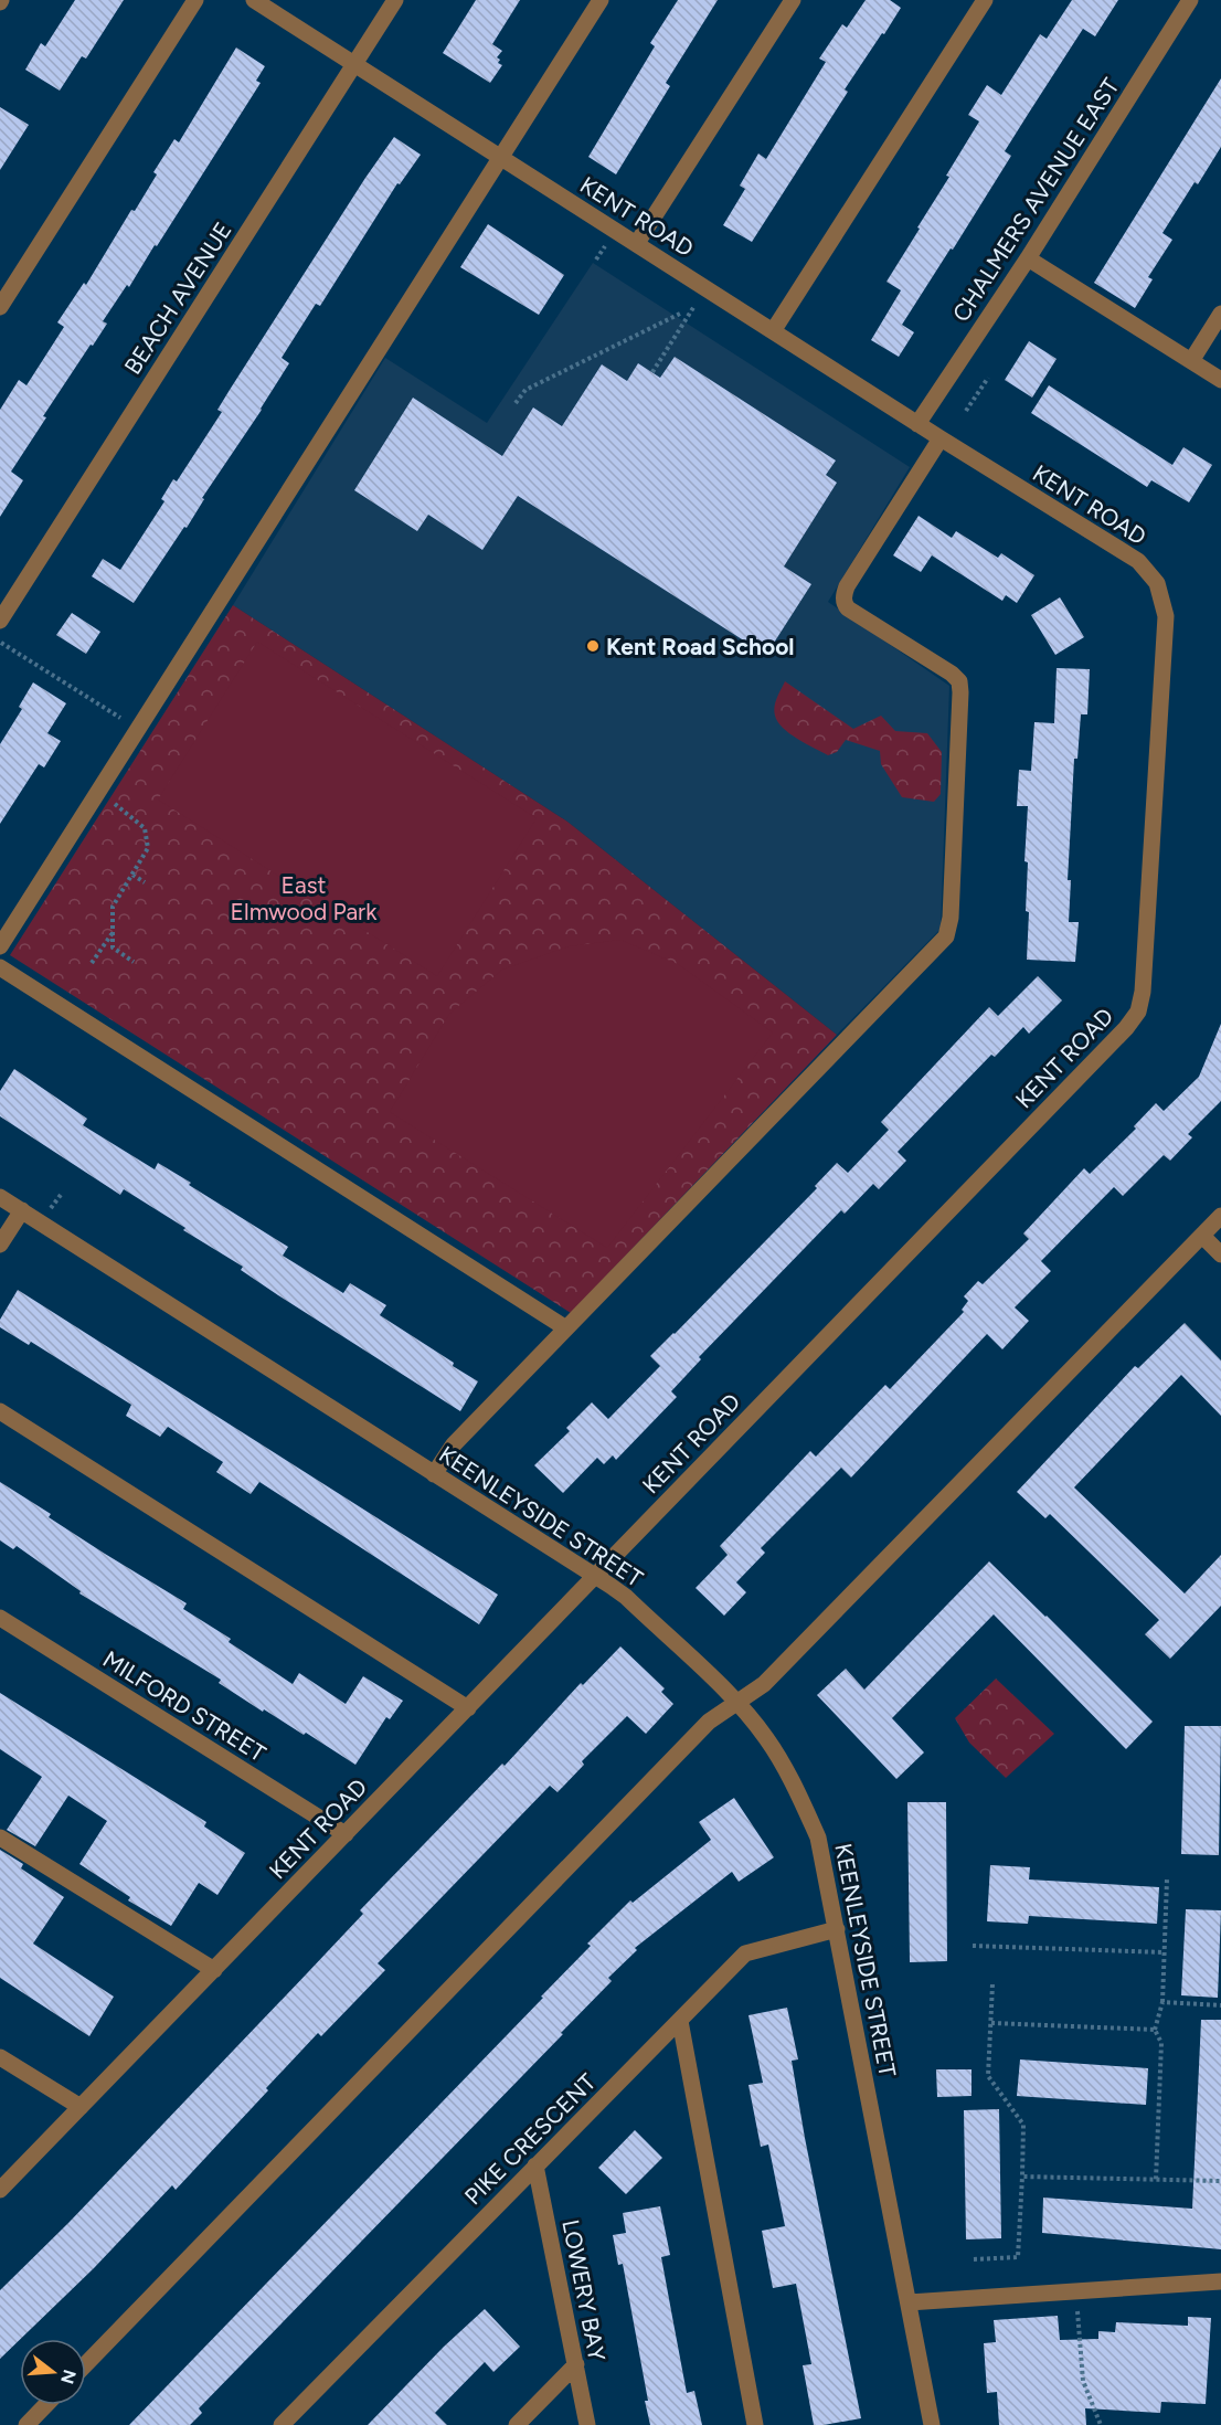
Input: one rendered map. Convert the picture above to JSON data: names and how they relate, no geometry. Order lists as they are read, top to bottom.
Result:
{
  "streets": {
    "street": [
      "CHALMERS AVENUE EAST",
      "KENT ROAD",
      "BEACH AVENUE",
      "KEENLEYSIDE STREET",
      "MILFORD STREET",
      "PIKE CRESCENT",
      "LOWERY BAY"
    ]
  },
  "crossings": [
    ["CHALMERS AVENUE EAST", "KENT ROAD"],
    ["KENT ROAD", "BEACH AVENUE"],
    ["KENT ROAD", "KEENLEYSIDE STREET"],
    ["KENT ROAD", "MILFORD STREET"],
    ["KEENLEYSIDE STREET", "PIKE CRESCENT"],
    ["PIKE CRESCENT", "LOWERY BAY"]
  ],
  "parks": ["East Elmwood Park"],
  "places": ["Kent Road School"],
  "north": "right"
}
